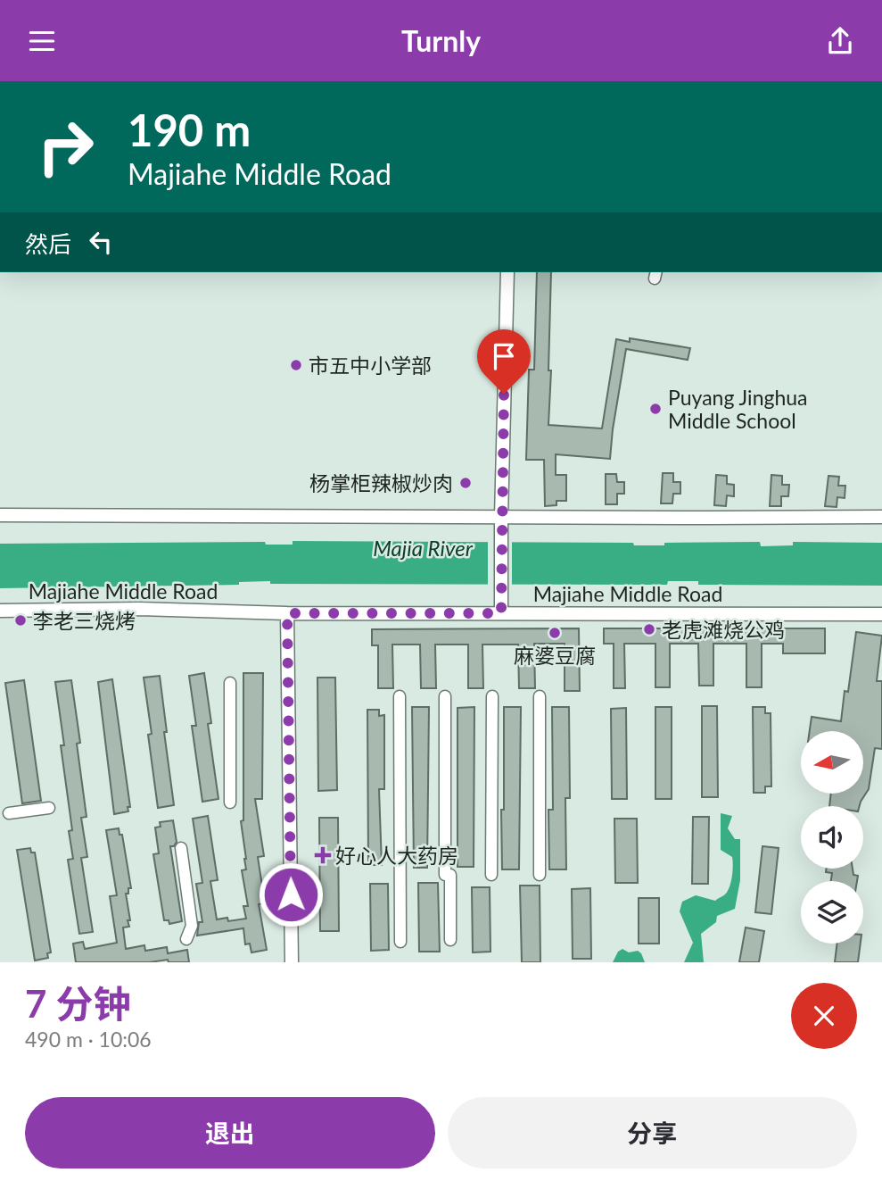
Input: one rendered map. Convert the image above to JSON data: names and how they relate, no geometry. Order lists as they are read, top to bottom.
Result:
{
  "streets": {
    "street": ["Majiahe Middle Road"]
  },
  "water": ["Majia River"],
  "places": {
    "other": [
      "市五中小学部",
      "Puyang Jinghua Middle School",
      "杨掌柜辣椒炒肉",
      "李老三烧烤",
      "老虎滩烧公鸡",
      "麻婆豆腐"
    ],
    "health": ["好心人大药房"]
  },
  "north": "left",
  "page": {
    "header": "Turnly",
    "turn": ["190 m", "Majiahe Middle Road"],
    "then": "然后",
    "heading": ["7 分钟", "490 m · 10:06"],
    "buttons": ["退出", "分享"]
  }
}
